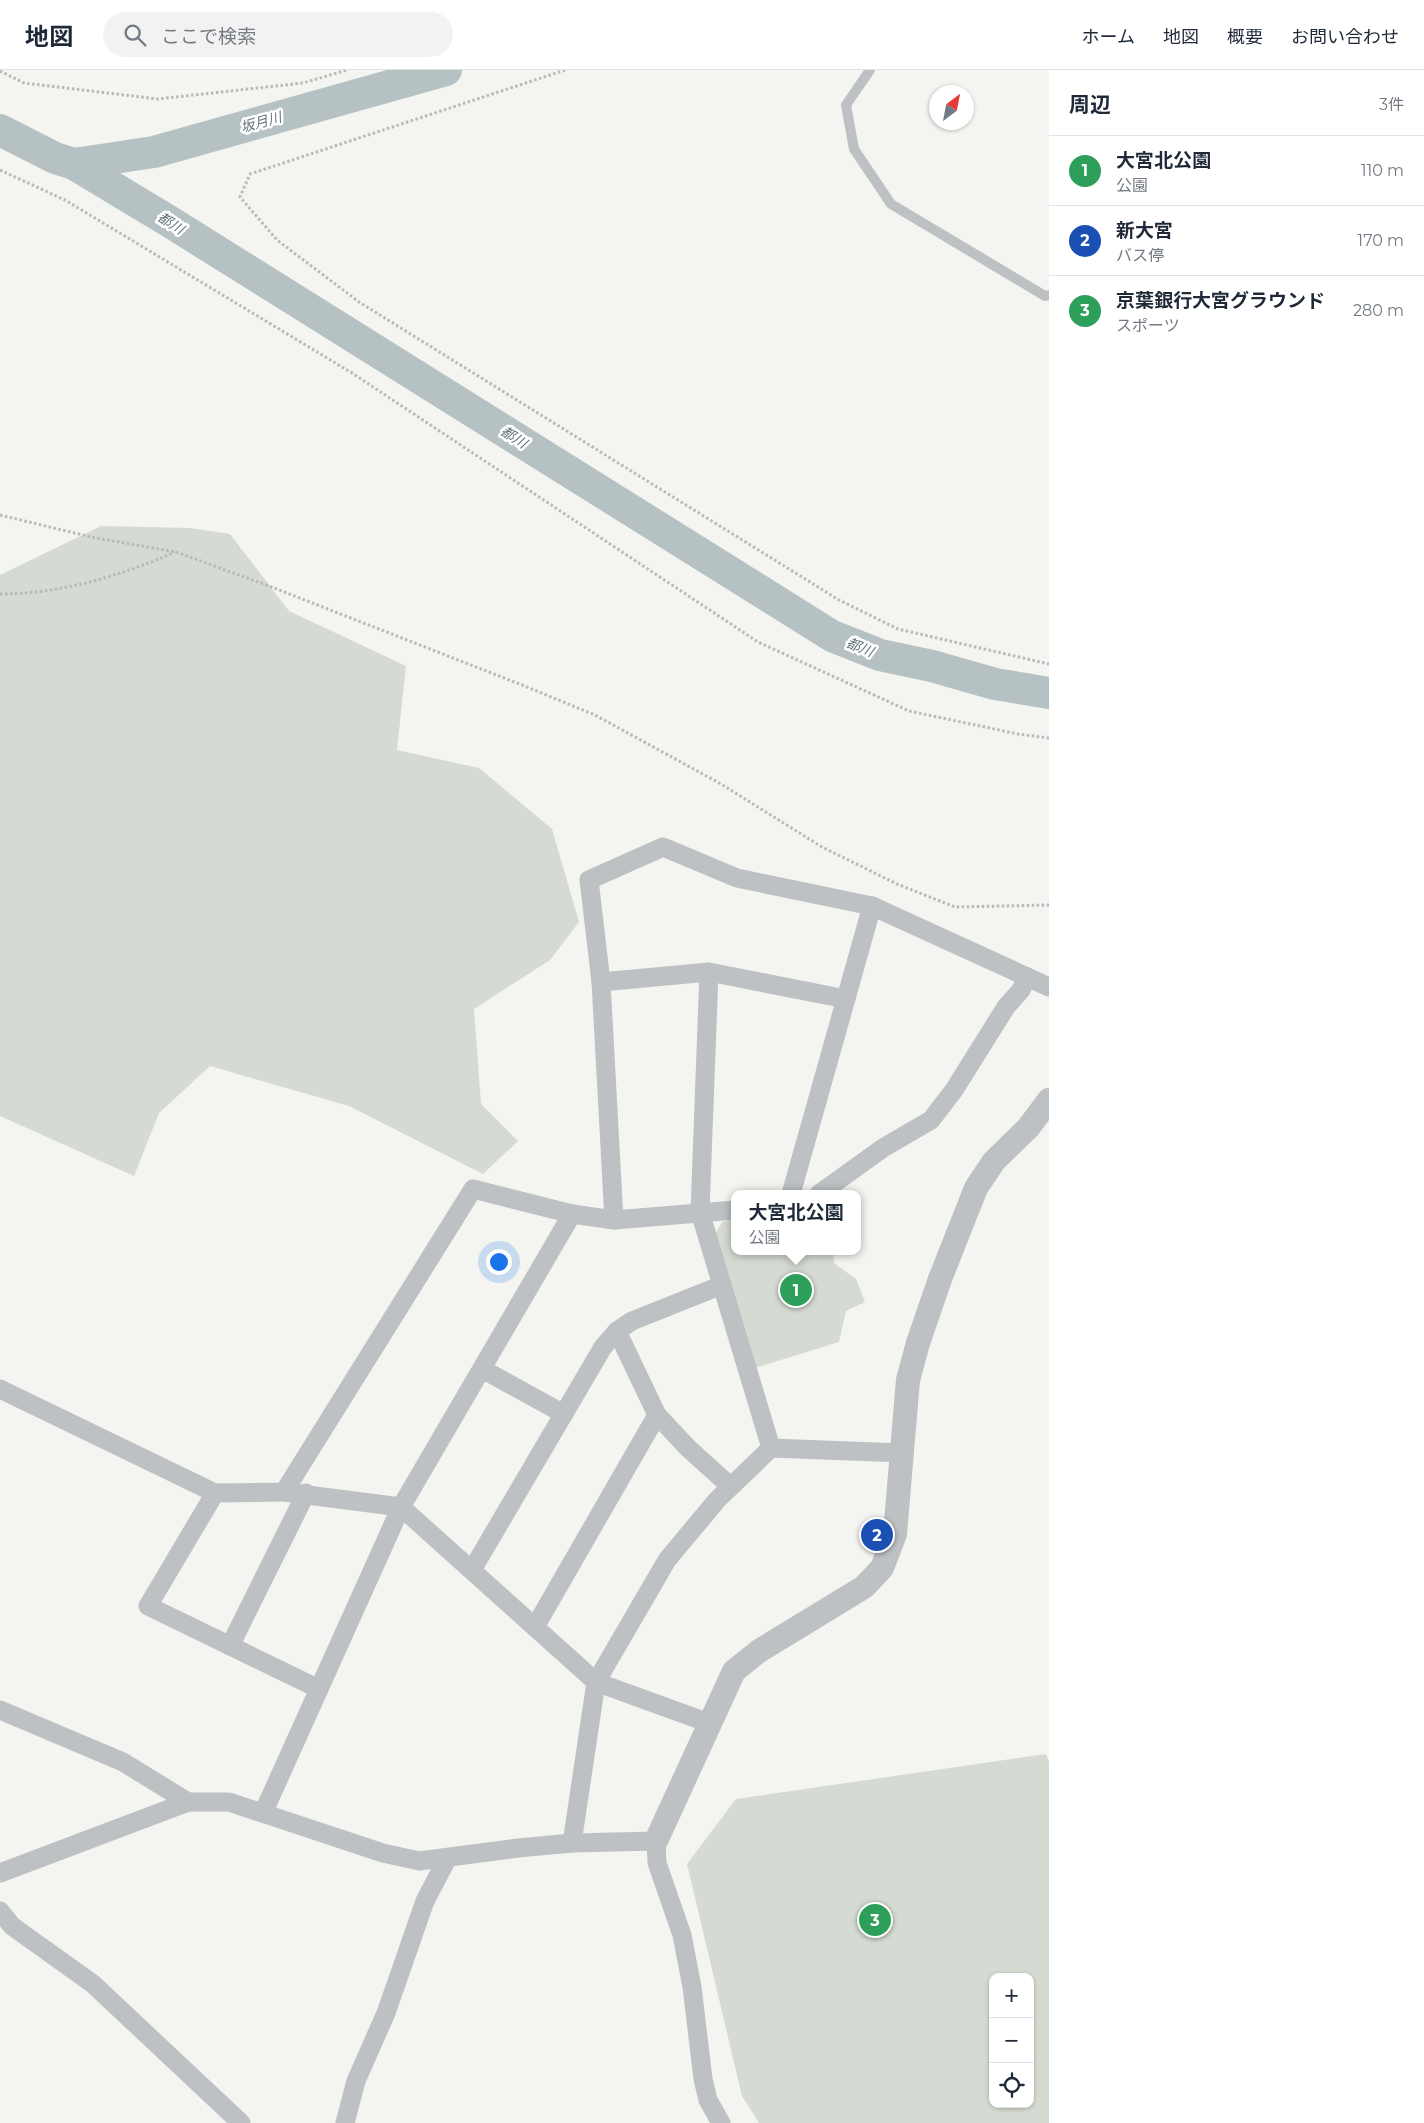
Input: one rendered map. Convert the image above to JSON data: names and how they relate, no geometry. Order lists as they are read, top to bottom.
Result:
{
  "water": ["坂月川", "都川"],
  "north": "top right",
  "page": {
    "header": "地図",
    "search": "ここで検索",
    "nav": [
      "ホーム",
      "地図",
      "概要",
      "お問い合わせ"
    ],
    "heading": ["周辺", "3件"],
    "list": [
      {
        "mark": "1",
        "name": "大宮北公園",
        "note": "公園",
        "value": "110 m"
      },
      {
        "mark": "2",
        "name": "新大宮",
        "note": "バス停",
        "value": "170 m"
      },
      {
        "mark": "3",
        "name": "京葉銀行大宮グラウンド",
        "note": "スポーツ",
        "value": "280 m"
      }
    ],
    "popup": ["大宮北公園", "公園"],
    "pins": ["1", "2", "3"],
    "map_buttons": ["+", "−"]
  }
}
